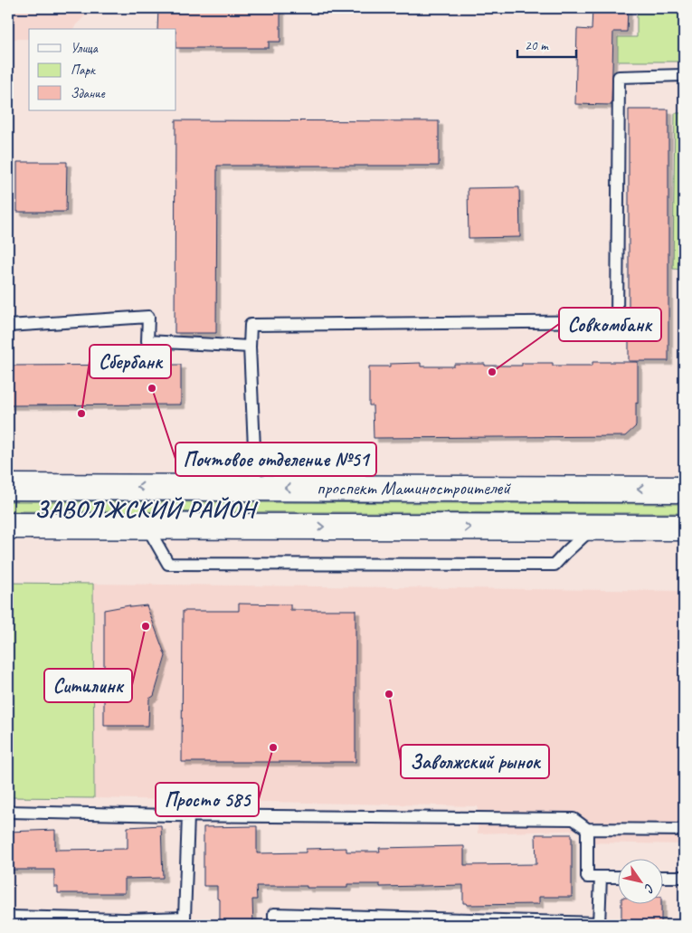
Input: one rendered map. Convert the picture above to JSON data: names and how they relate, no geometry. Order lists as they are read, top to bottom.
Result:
{
  "streets": {
    "main road": ["проспект Машиностроителей"]
  },
  "districts": ["ЗАВОЛЖСКИЙ РАЙОН"],
  "places": [
    "Совкомбанк",
    "Почтовое отделение №51",
    "Сбербанк",
    "Ситилинк",
    "Заволжский рынок",
    "Просто 585"
  ],
  "legend": ["Улица", "Парк", "Здание"],
  "scale_bar": "20 m",
  "north": "bottom right"
}
